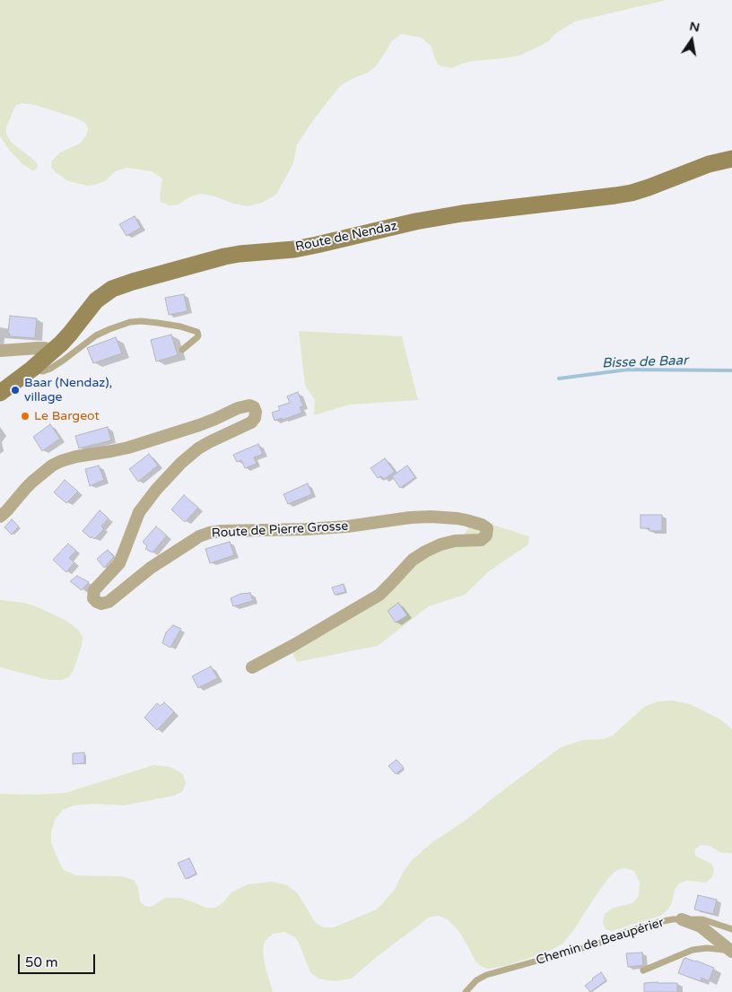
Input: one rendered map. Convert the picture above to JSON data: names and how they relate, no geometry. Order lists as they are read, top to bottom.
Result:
{
  "streets": {
    "main road": ["Route de Nendaz"],
    "street": ["Route de Pierre Grosse", "Chemin de Beaupérier"]
  },
  "water": ["Bisse de Baar"],
  "places": ["Baar (Nendaz), village", "Le Bargeot"],
  "scale_bar": "50 m",
  "north": "top"
}
